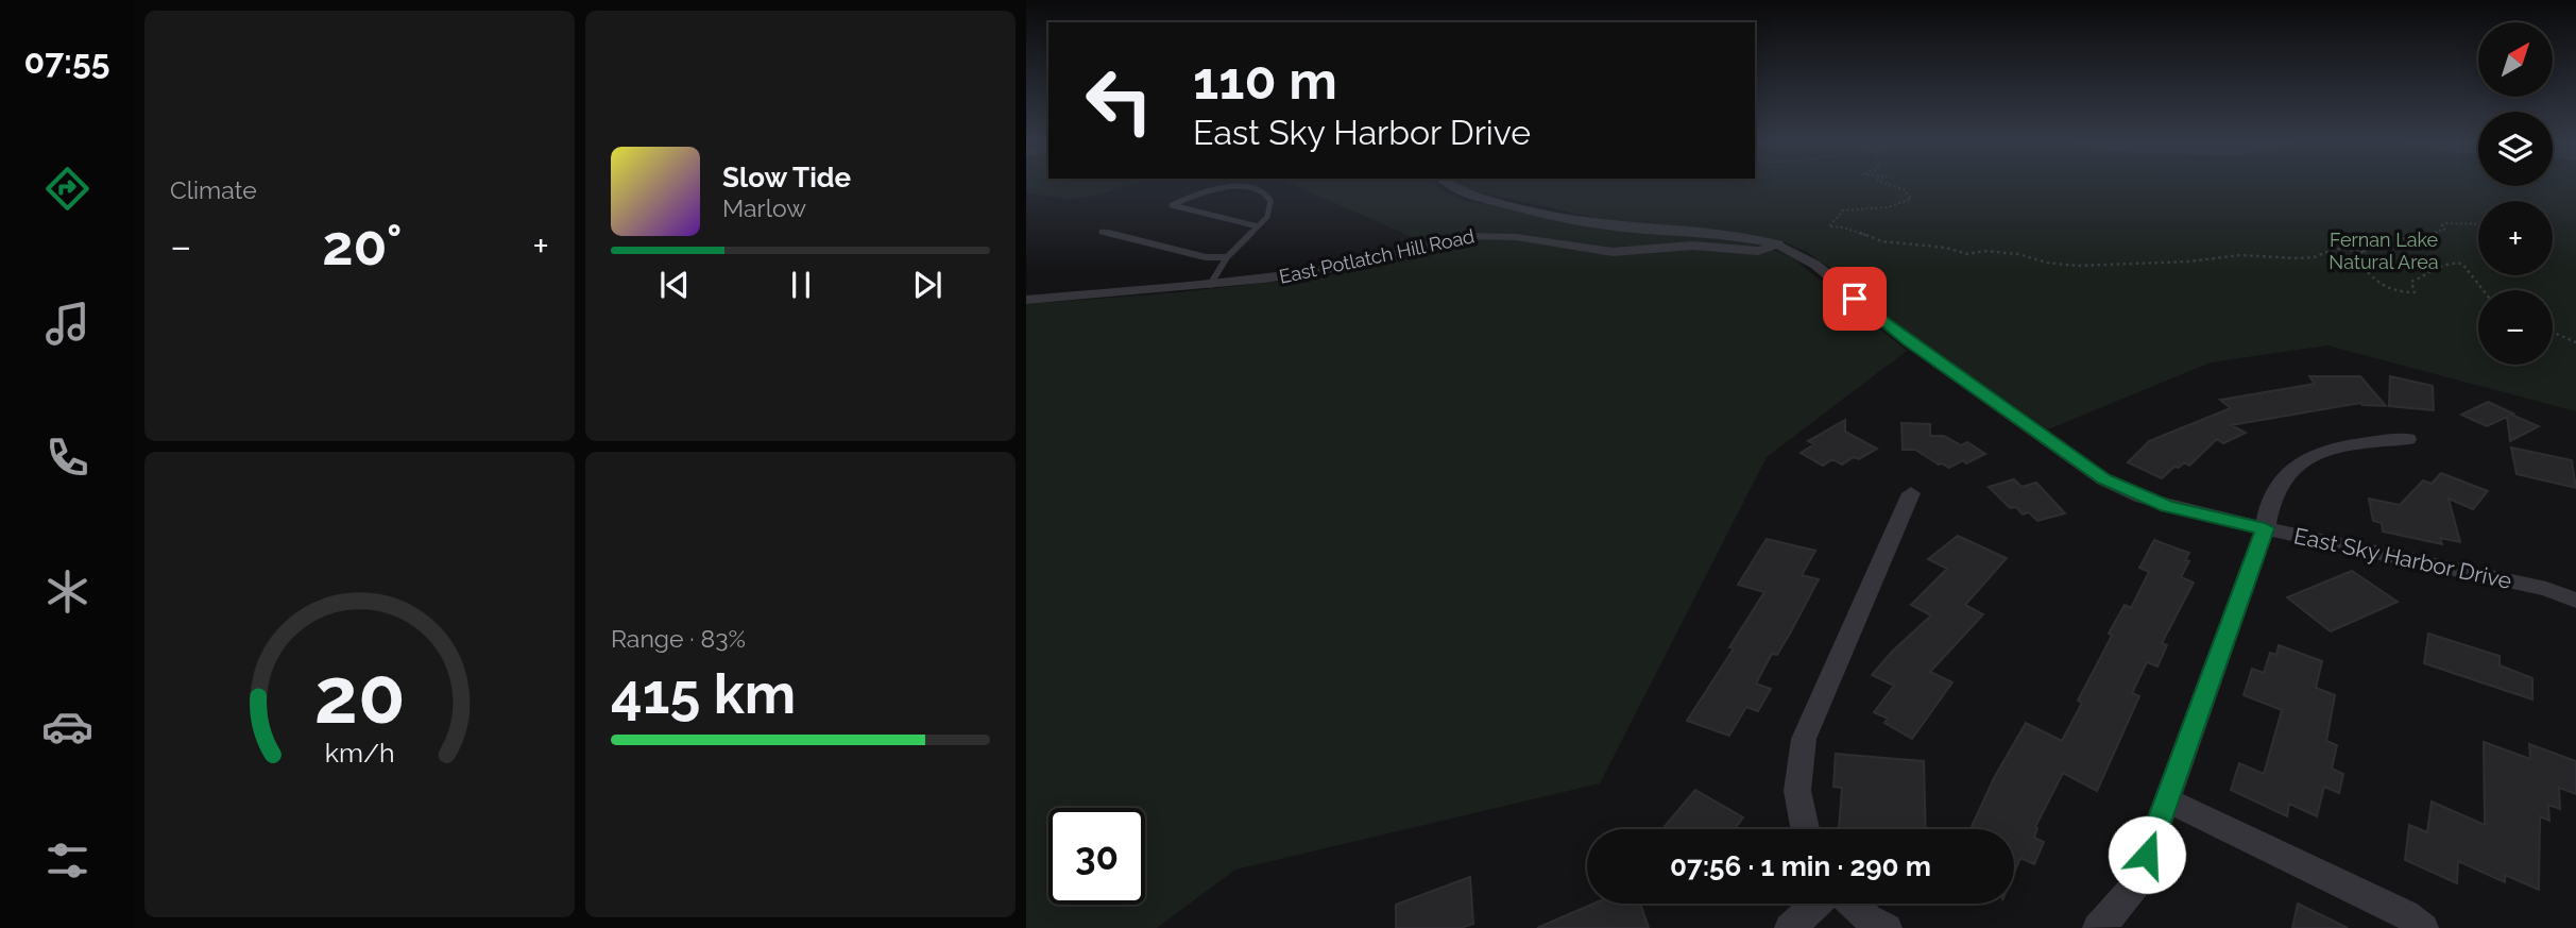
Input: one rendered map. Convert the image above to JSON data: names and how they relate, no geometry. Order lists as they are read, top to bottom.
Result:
{
  "streets": {
    "street": ["East Potlatch Hill Road", "East Sky Harbor Drive"]
  },
  "crossings": [
    ["East Potlatch Hill Road", "East Sky Harbor Drive"]
  ],
  "parks": ["Fernan Lake Natural Area"],
  "north": "top right",
  "page": {
    "tabs": "07:55",
    "tile": [
      "Climate",
      ["Range · 83%", "415 km"]
    ],
    "map_buttons": ["+", "−"],
    "turn": ["110 m", "East Sky Harbor Drive"],
    "song": ["Slow Tide", "Marlow"],
    "heat": ["−", "20°", "+"],
    "limit": "30",
    "trip": "07:56 · 1 min · 290 m",
    "gauge": ["20", "km/h"]
  }
}
